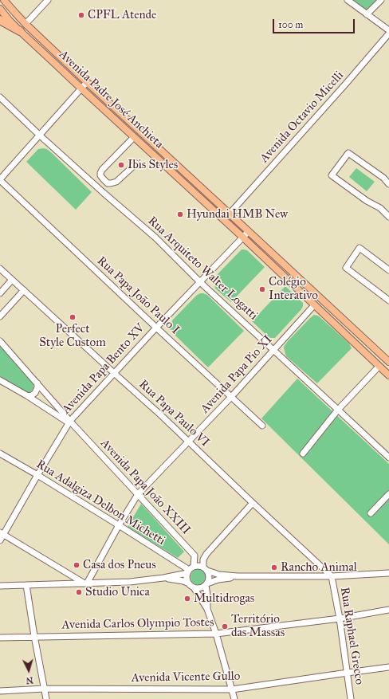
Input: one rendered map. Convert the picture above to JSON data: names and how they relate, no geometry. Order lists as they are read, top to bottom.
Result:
{
  "streets": {
    "main road": ["Avenida Padre José Anchieta"],
    "street": [
      "Avenida Octavio Micelli",
      "Rua Arquiteto Walter Logatti",
      "Rua Papa João Paulo I",
      "Avenida Papa Bento XV",
      "Avenida Papa Pio XI",
      "Rua Papa Paulo VI",
      "Avenida Papa João XXIII",
      "Rua Adalgiza Delbon Michetti",
      "Avenida Carlos Olympio Tostes",
      "Rua Raphael Grecco",
      "Avenida Vicente Gullo"
    ]
  },
  "crossings": [
    ["Avenida Padre José Anchieta", "Avenida Octavio Micelli"],
    ["Avenida Padre José Anchieta", "Avenida Papa Bento XV"],
    ["Avenida Padre José Anchieta", "Avenida Papa Pio XI"],
    ["Rua Arquiteto Walter Logatti", "Avenida Papa Bento XV"],
    ["Rua Arquiteto Walter Logatti", "Avenida Papa Pio XI"],
    ["Rua Papa João Paulo I", "Avenida Papa Bento XV"],
    ["Rua Papa João Paulo I", "Avenida Papa Pio XI"],
    ["Avenida Papa Bento XV", "Rua Papa Paulo VI"],
    ["Avenida Papa Bento XV", "Avenida Papa João XXIII"],
    ["Avenida Papa Bento XV", "Rua Adalgiza Delbon Michetti"],
    ["Avenida Papa Pio XI", "Rua Papa Paulo VI"],
    ["Avenida Papa Pio XI", "Avenida Papa João XXIII"],
    ["Avenida Papa Pio XI", "Rua Adalgiza Delbon Michetti"],
    ["Rua Papa Paulo VI", "Rua Raphael Grecco"],
    ["Avenida Papa João XXIII", "Rua Adalgiza Delbon Michetti"],
    ["Avenida Carlos Olympio Tostes", "Rua Raphael Grecco"],
    ["Rua Raphael Grecco", "Avenida Vicente Gullo"]
  ],
  "places": [
    "CPFL Atende",
    "Ibis Styles",
    "Hyundai HMB New",
    "Colégio Interativo",
    "Perfect Style Custom",
    "Casa dos Pneus",
    "Rancho Animal",
    "Studio Unica",
    "Multidrogas",
    "Território das Massas"
  ],
  "scale_bar": "100 m",
  "north": "bottom"
}
